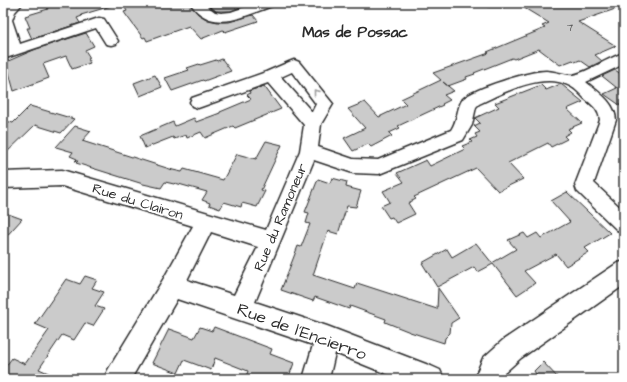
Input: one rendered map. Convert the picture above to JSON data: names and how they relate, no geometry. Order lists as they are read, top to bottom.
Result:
{
  "streets": {
    "street": ["Rue du Clairon", "Rue du Ramoneur", "Rue de l'Encierro"]
  },
  "crossings": [
    ["Rue du Clairon", "Rue du Ramoneur"],
    ["Rue du Ramoneur", "Rue de l'Encierro"]
  ],
  "districts": ["Mas de Possac"],
  "house_numbers": ["7"]
}
